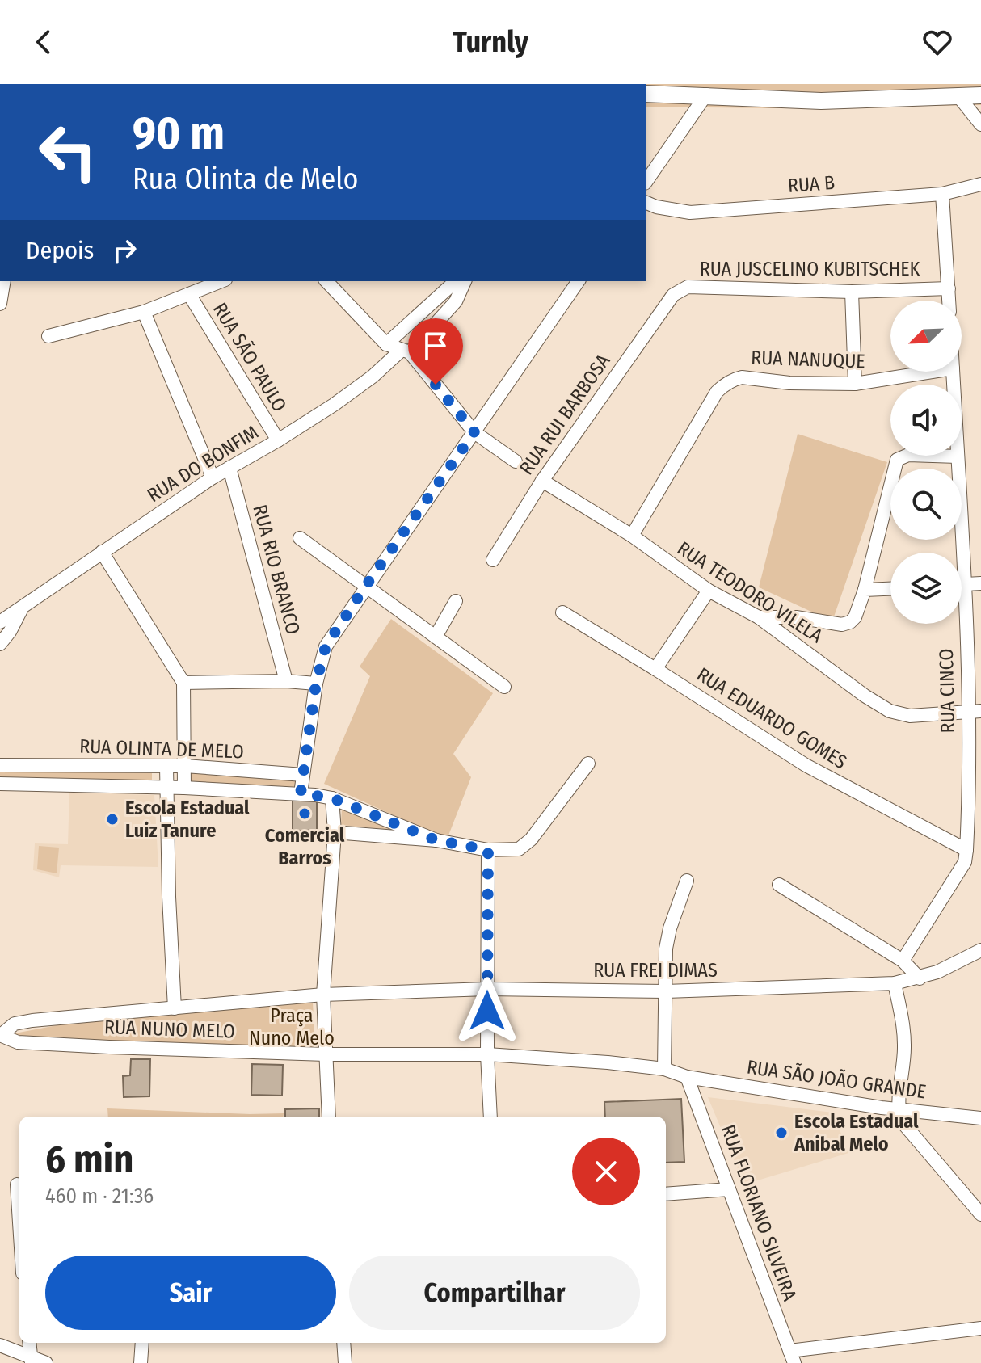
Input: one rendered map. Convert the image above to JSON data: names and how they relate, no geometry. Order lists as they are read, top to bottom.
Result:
{
  "streets": {
    "street": [
      "RUA B",
      "RUA JUSCELINO KUBITSCHEK",
      "RUA SÃO PAULO",
      "RUA NANUQUE",
      "RUA RUI BARBOSA",
      "RUA DO BONFIM",
      "RUA RIO BRANCO",
      "RUA TEODORO VILELA",
      "RUA CINCO",
      "RUA EDUARDO GOMES",
      "RUA OLINTA DE MELO",
      "RUA FREI DIMAS",
      "RUA NUNO MELO",
      "RUA SÃO JOÃO GRANDE",
      "RUA FLORIANO SILVEIRA"
    ]
  },
  "crossings": [
    ["RUA JUSCELINO KUBITSCHEK", "RUA RUI BARBOSA"],
    ["RUA SÃO PAULO", "RUA DO BONFIM"],
    ["RUA NANUQUE", "RUA TEODORO VILELA"],
    ["RUA RUI BARBOSA", "RUA TEODORO VILELA"],
    ["RUA DO BONFIM", "RUA RIO BRANCO"],
    ["RUA TEODORO VILELA", "RUA CINCO"],
    ["RUA CINCO", "RUA EDUARDO GOMES"],
    ["RUA NUNO MELO", "RUA SÃO JOÃO GRANDE"],
    ["RUA NUNO MELO", "RUA FLORIANO SILVEIRA"],
    ["RUA SÃO JOÃO GRANDE", "RUA FLORIANO SILVEIRA"]
  ],
  "parks": ["Praça Nuno Melo"],
  "places": ["Comercial Barros", "Escola Estadual Luiz Tanure", "Escola Estadual Anibal Melo"],
  "north": "bottom left",
  "page": {
    "header": "Turnly",
    "turn": ["90 m", "Rua Olinta de Melo"],
    "then": "Depois",
    "heading": ["6 min", "460 m · 21:36"],
    "buttons": ["Sair", "Compartilhar"]
  }
}
